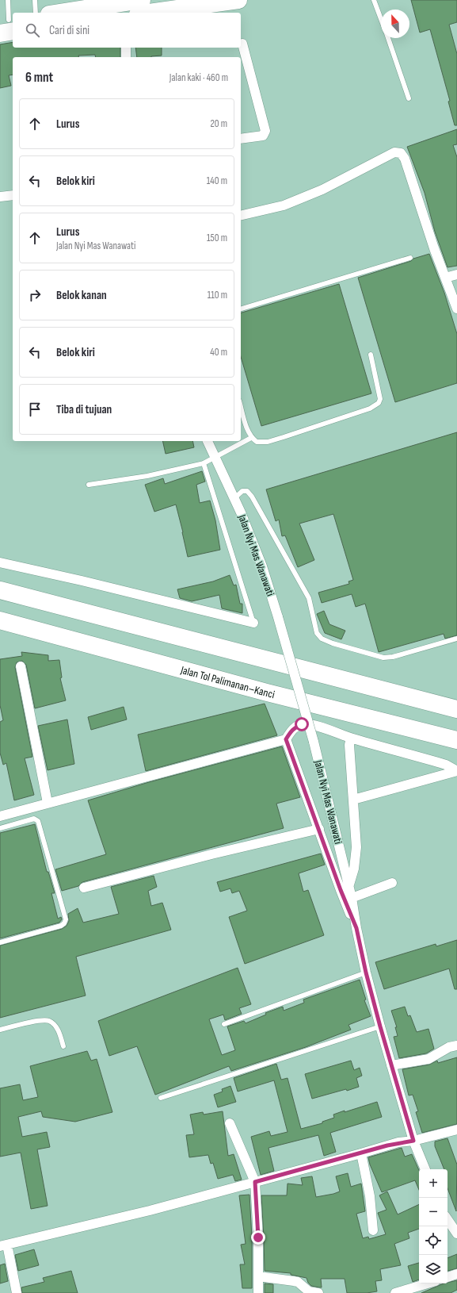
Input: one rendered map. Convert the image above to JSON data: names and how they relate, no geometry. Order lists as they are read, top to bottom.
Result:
{
  "streets": {
    "highway": ["Jalan Tol Palimanan–Kanci"],
    "street": ["Jalan Nyi Mas Wanawati"]
  },
  "north": "top",
  "page": {
    "search": "Cari di sini",
    "heading": ["6 mnt", "Jalan kaki · 460 m"],
    "list": [
      ["Lurus", "20 m"],
      ["Belok kiri", "140 m"],
      ["Lurus", "Jalan Nyi Mas Wanawati", "150 m"],
      ["Belok kanan", "110 m"],
      ["Belok kiri", "40 m"],
      "Tiba di tujuan"
    ],
    "map_buttons": ["+", "−"]
  }
}
